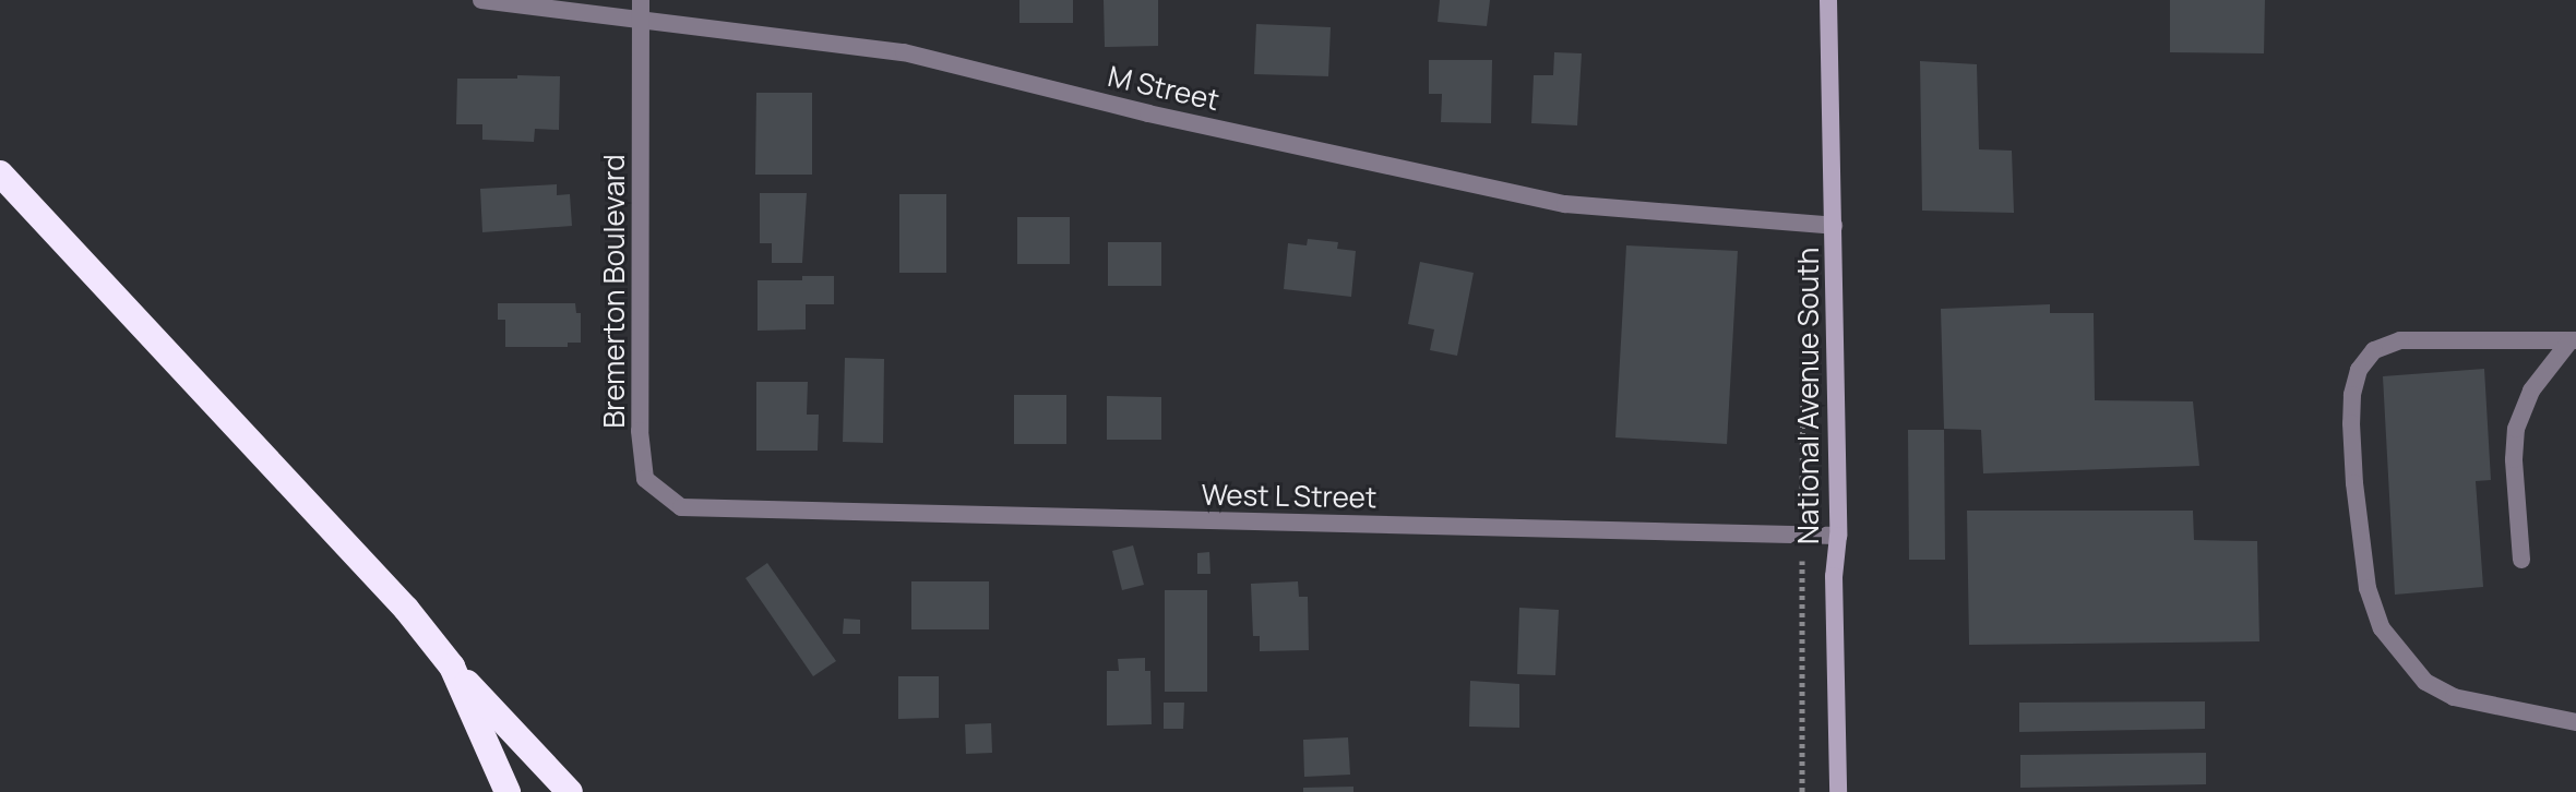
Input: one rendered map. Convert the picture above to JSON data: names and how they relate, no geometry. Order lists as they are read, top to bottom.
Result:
{
  "streets": {
    "main road": ["National Avenue South"],
    "street": ["M Street", "Bremerton Boulevard", "West L Street"]
  },
  "crossings": [
    ["M Street", "Bremerton Boulevard"],
    ["M Street", "National Avenue South"],
    ["Bremerton Boulevard", "West L Street"],
    ["National Avenue South", "West L Street"]
  ]
}
